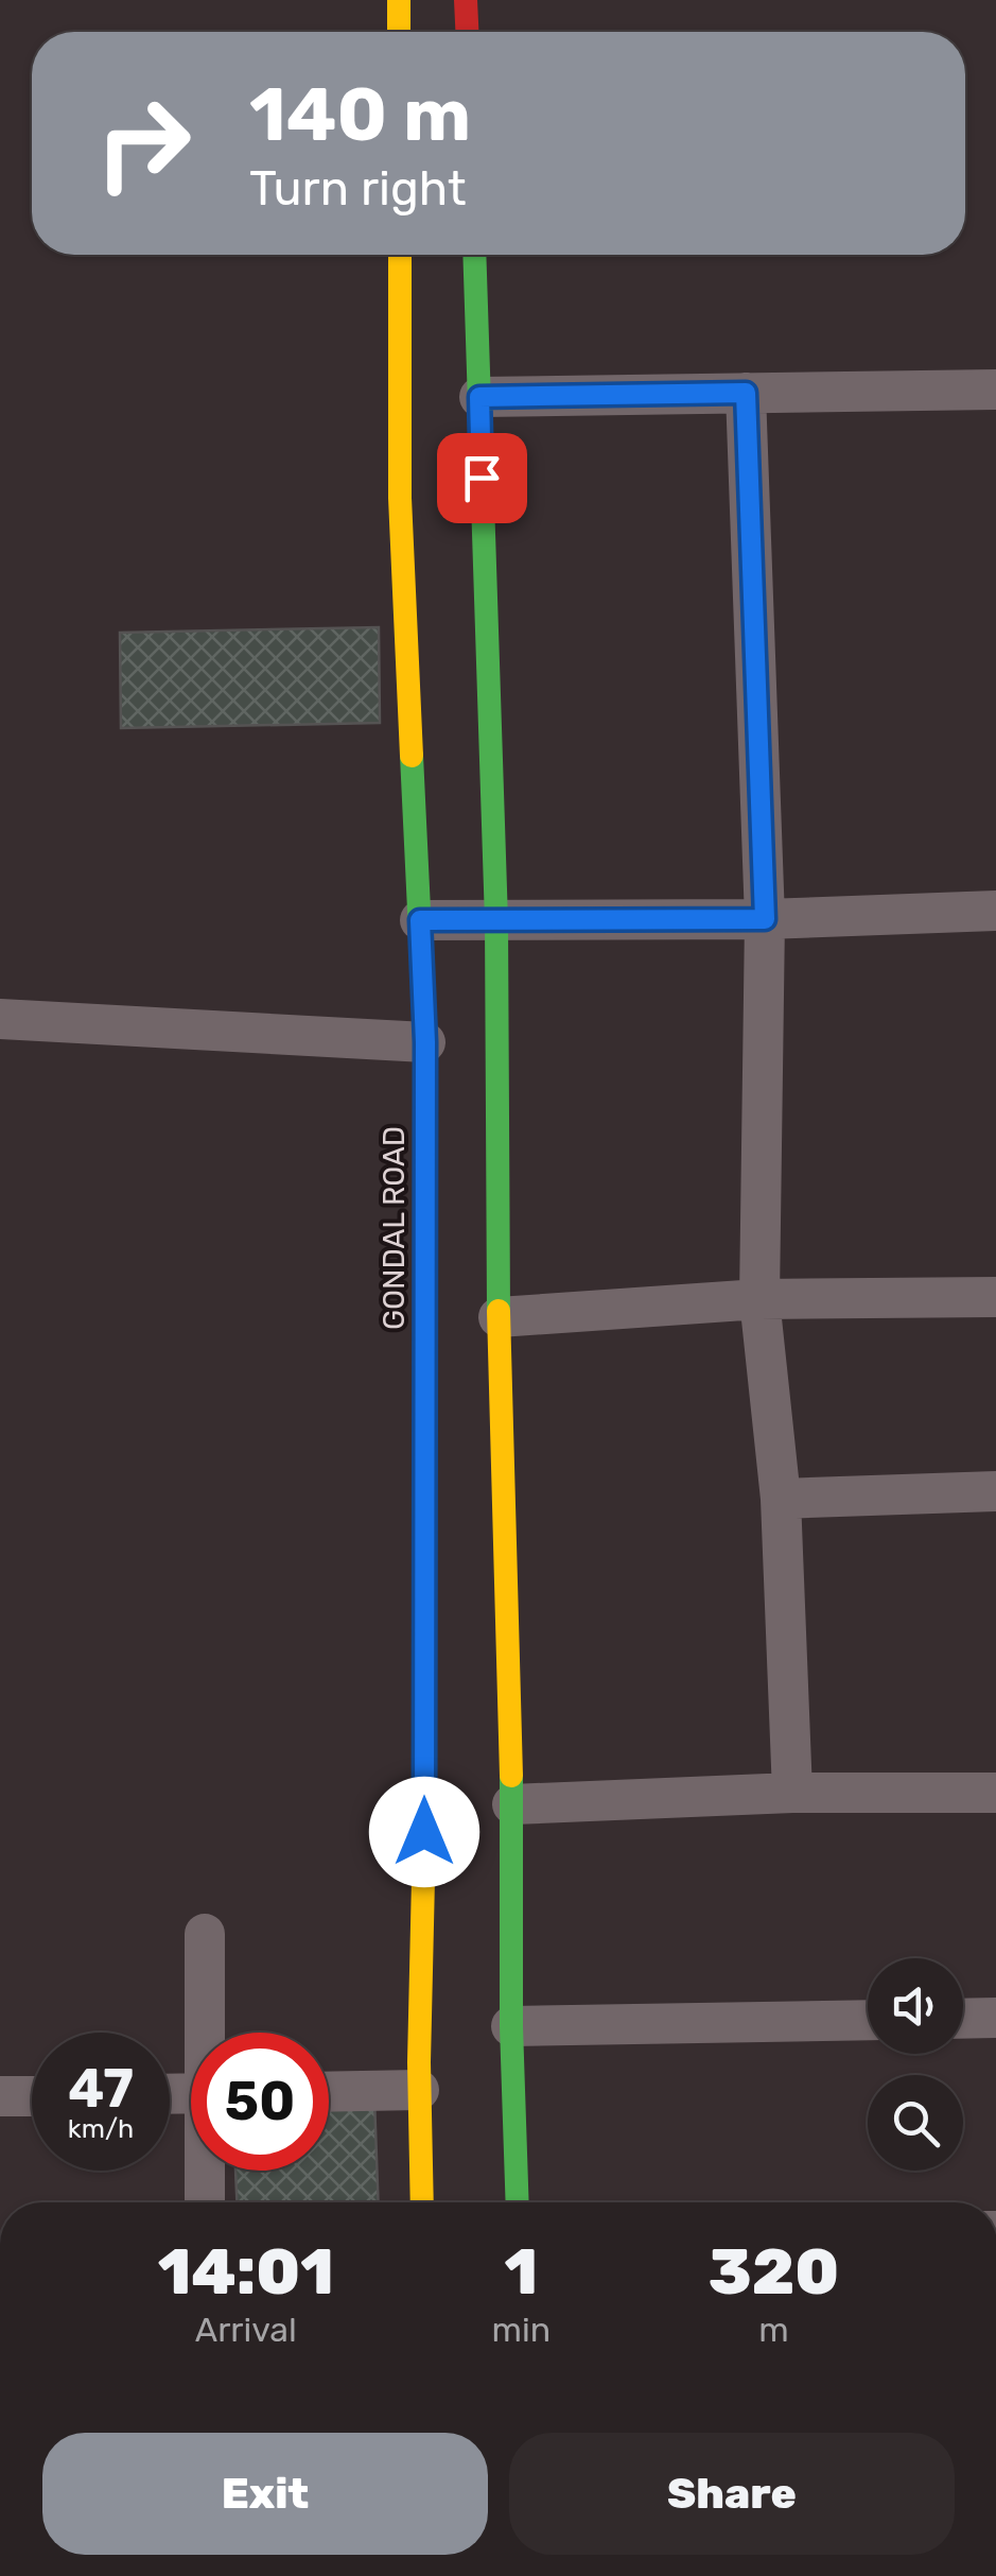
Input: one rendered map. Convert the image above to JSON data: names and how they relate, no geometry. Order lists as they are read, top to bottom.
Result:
{
  "streets": {
    "main road": ["GONDAL ROAD"]
  },
  "page": {
    "turn": ["140 m", "Turn right"],
    "speed": "47 km/h",
    "limit": "50",
    "eta": [
      "14:01",
      "Arrival",
      "1",
      "min",
      "320",
      "m"
    ],
    "buttons": ["Exit", "Share"]
  }
}
